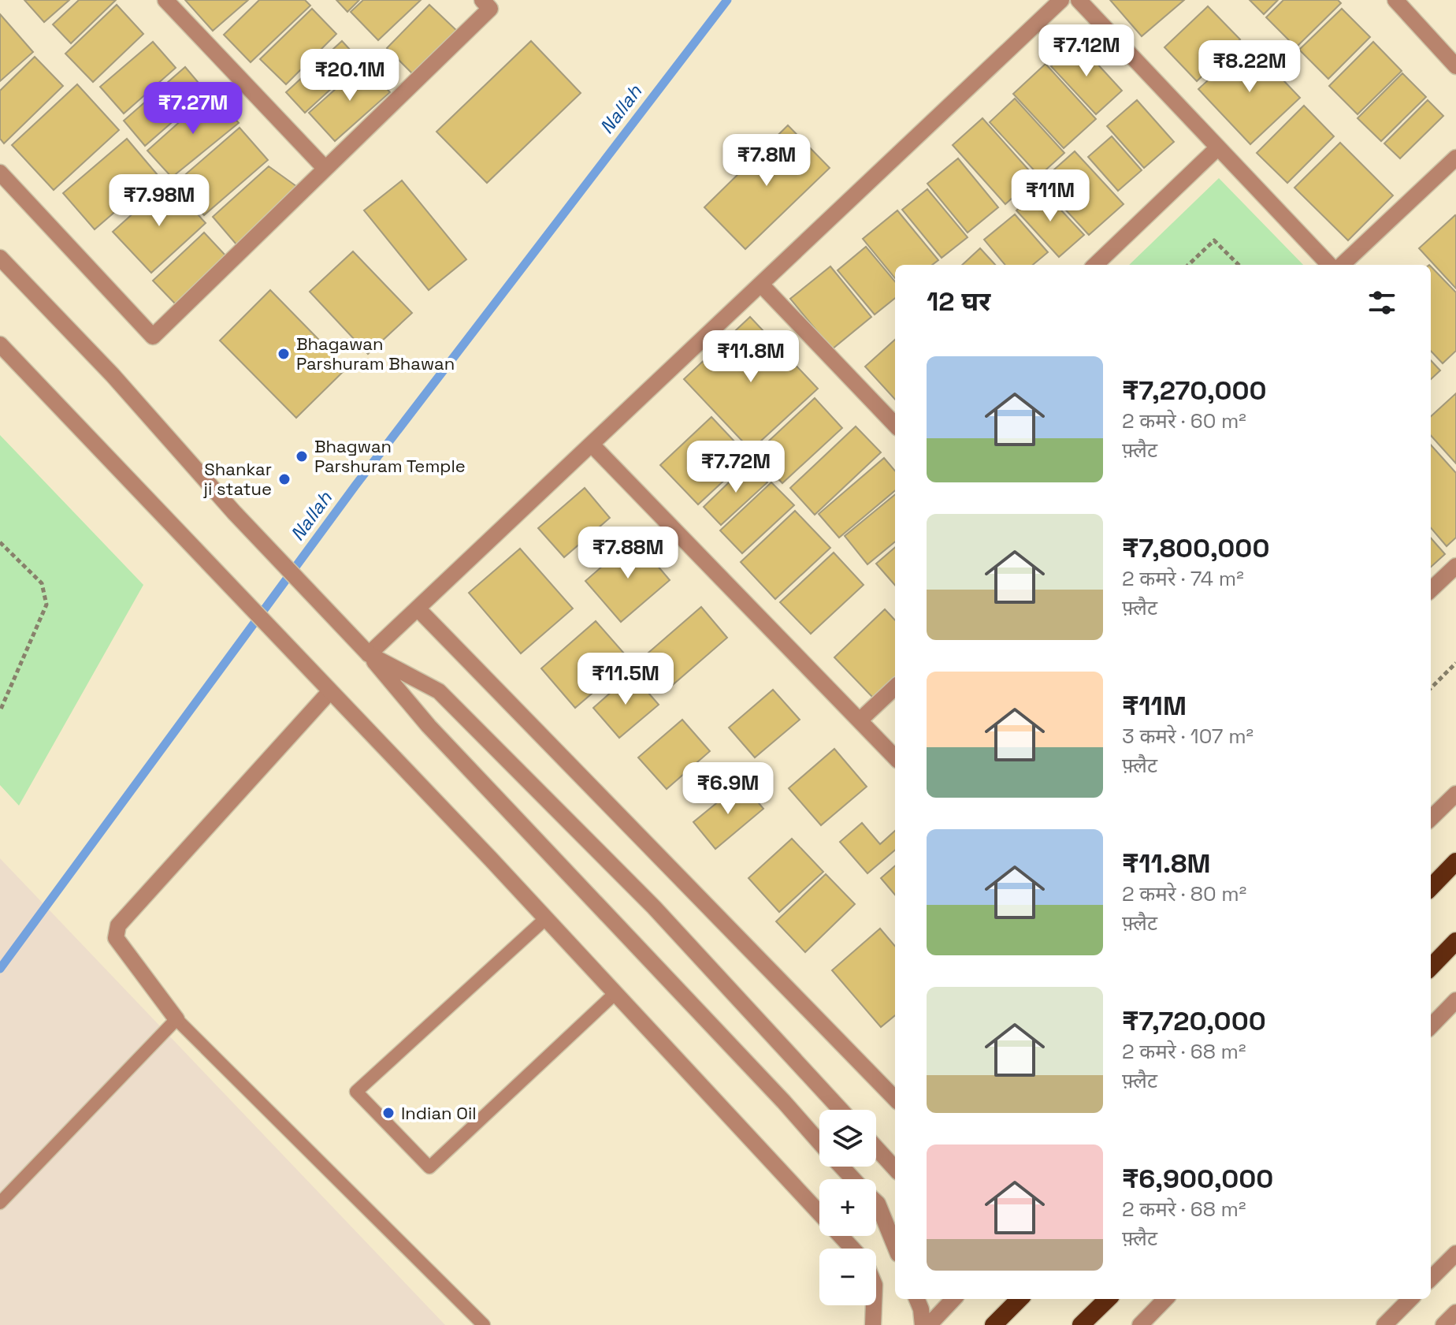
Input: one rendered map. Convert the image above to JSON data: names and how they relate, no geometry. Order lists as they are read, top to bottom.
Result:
{
  "water": ["Nallah"],
  "places": [
    "Bhagawan Parshuram Bhawan",
    "Bhagwan Parshuram Temple",
    "Shankar ji statue",
    "Indian Oil"
  ],
  "page": {
    "price": [
      "₹7.12M",
      "₹8.22M",
      "₹20.1M",
      "₹7.27M",
      "₹7.8M",
      "₹11M",
      "₹7.98M",
      "₹11.8M",
      "₹7.72M",
      "₹7.88M",
      "₹11.5M",
      "₹6.9M"
    ],
    "heading": "12 घर",
    "list": [
      {
        "name": "₹7,270,000",
        "note": "2 कमरे · 60 m² · फ़्लैट"
      },
      {
        "name": "₹7,800,000",
        "note": "2 कमरे · 74 m² · फ़्लैट"
      },
      {
        "name": "₹11M",
        "note": "3 कमरे · 107 m² · फ़्लैट"
      },
      {
        "name": "₹11.8M",
        "note": "2 कमरे · 80 m² · फ़्लैट"
      },
      {
        "name": "₹7,720,000",
        "note": "2 कमरे · 68 m² · फ़्लैट"
      },
      {
        "name": "₹6,900,000",
        "note": "2 कमरे · 68 m² · फ़्लैट"
      }
    ],
    "map_buttons": ["+", "−"]
  }
}
